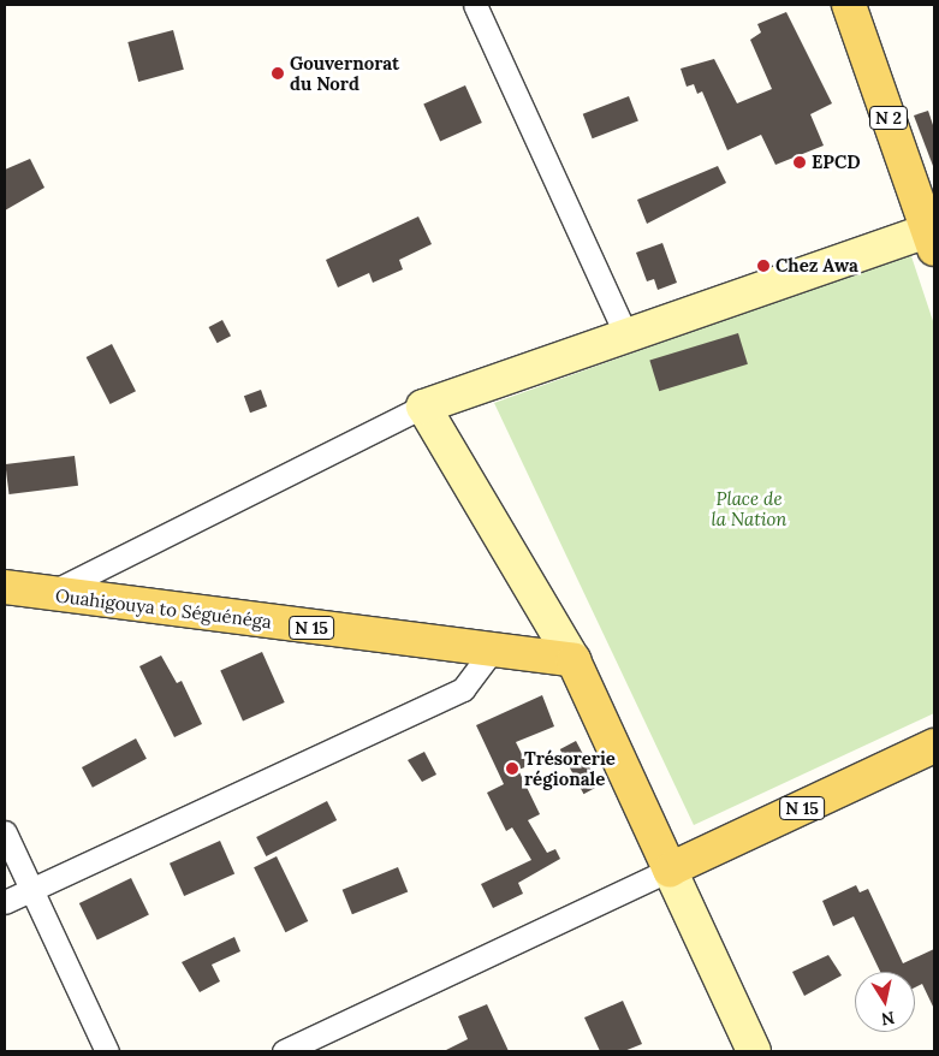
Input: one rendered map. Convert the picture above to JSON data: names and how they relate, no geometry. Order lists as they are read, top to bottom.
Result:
{
  "streets": {
    "main road": ["N 2", "Ouahigouya to Séguénéga", "N 15"]
  },
  "parks": ["Place de la Nation"],
  "places": [
    "Gouvernorat du Nord",
    "EPCD",
    "Chez Awa",
    "Trésorerie régionale"
  ],
  "north": "bottom"
}
